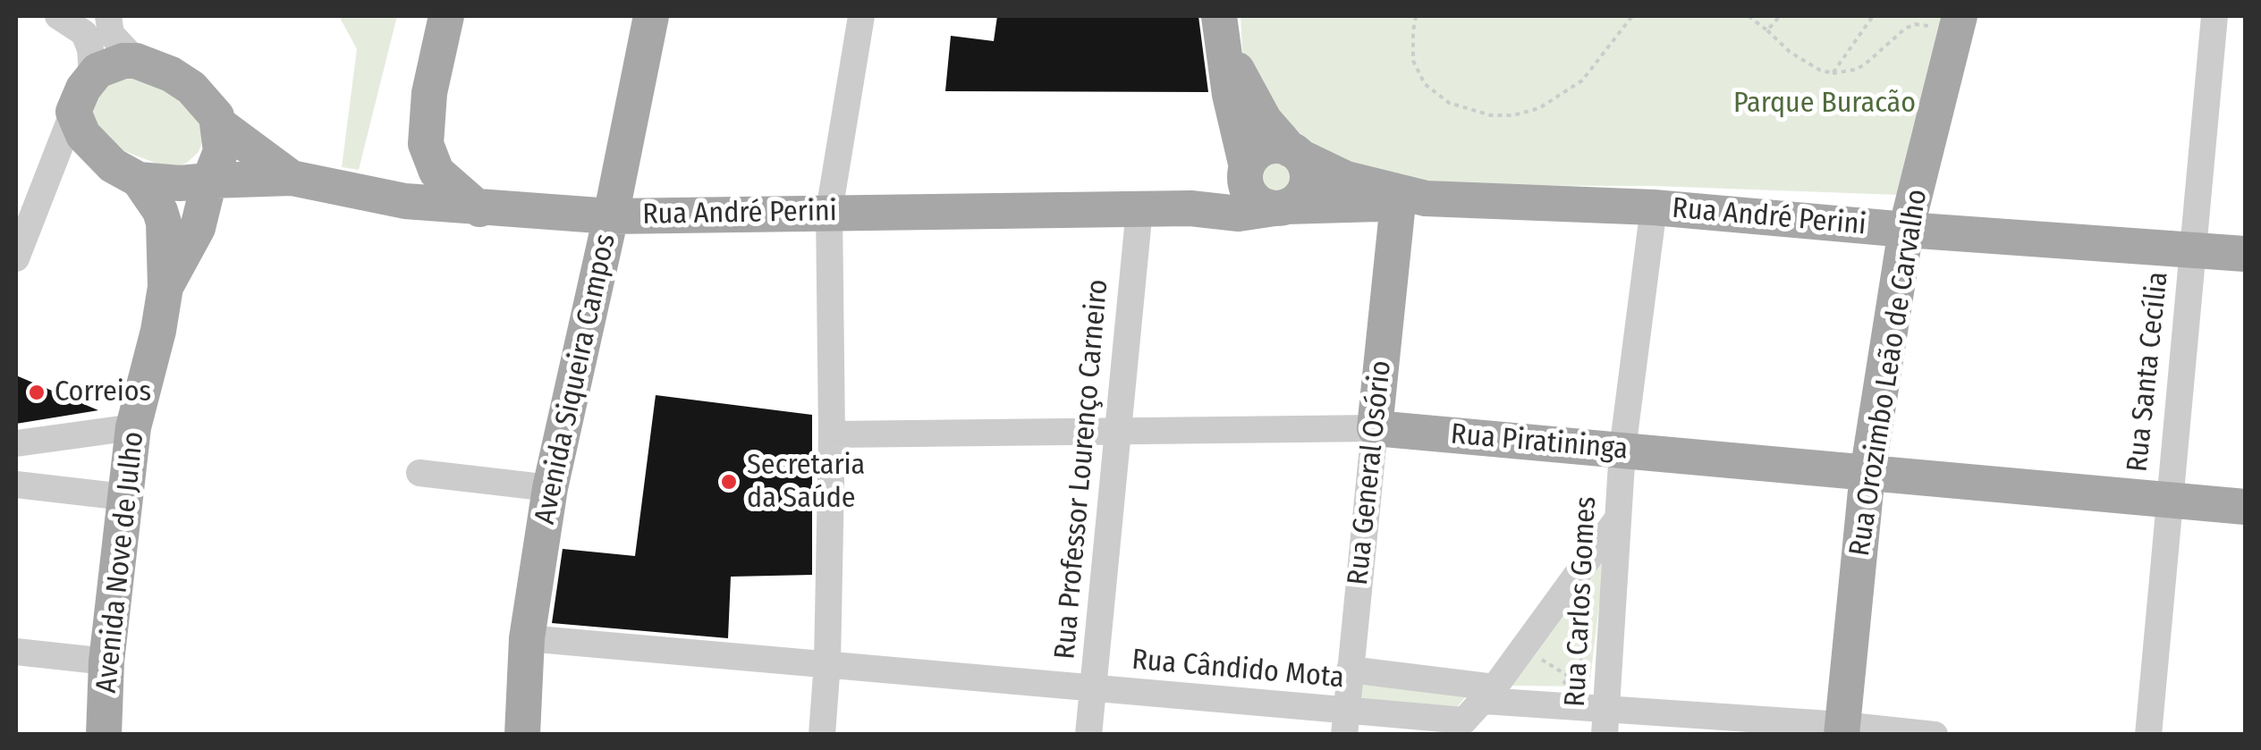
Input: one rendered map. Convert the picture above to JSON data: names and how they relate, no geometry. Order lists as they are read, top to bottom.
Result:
{
  "streets": {
    "main road": [
      "Rua André Perini",
      "Rua Orozimbo Leão de Carvalho",
      "Avenida Siqueira Campos",
      "Rua Piratininga",
      "Rua General Osório",
      "Avenida Nove de Julho"
    ],
    "street": [
      "Rua Santa Cecília",
      "Rua Professor Lourenço Carneiro",
      "Rua Carlos Gomes",
      "Rua Cândido Mota"
    ]
  },
  "crossings": [
    ["Rua André Perini", "Rua Santa Cecília"],
    ["Rua André Perini", "Rua Orozimbo Leão de Carvalho"],
    ["Rua André Perini", "Avenida Siqueira Campos"],
    ["Rua André Perini", "Rua Professor Lourenço Carneiro"],
    ["Rua André Perini", "Rua General Osório"],
    ["Rua André Perini", "Avenida Nove de Julho"],
    ["Rua André Perini", "Rua Carlos Gomes"],
    ["Rua Santa Cecília", "Rua Piratininga"],
    ["Rua Orozimbo Leão de Carvalho", "Rua Piratininga"],
    ["Rua Orozimbo Leão de Carvalho", "Rua Cândido Mota"],
    ["Avenida Siqueira Campos", "Rua Cândido Mota"],
    ["Rua Piratininga", "Rua Professor Lourenço Carneiro"],
    ["Rua Piratininga", "Rua General Osório"],
    ["Rua Piratininga", "Rua Carlos Gomes"],
    ["Rua Professor Lourenço Carneiro", "Rua Cândido Mota"],
    ["Rua General Osório", "Rua Cândido Mota"],
    ["Rua Carlos Gomes", "Rua Cândido Mota"]
  ],
  "parks": ["Parque Buracão"],
  "places": ["Correios", "Secretaria da Saúde"]
}
